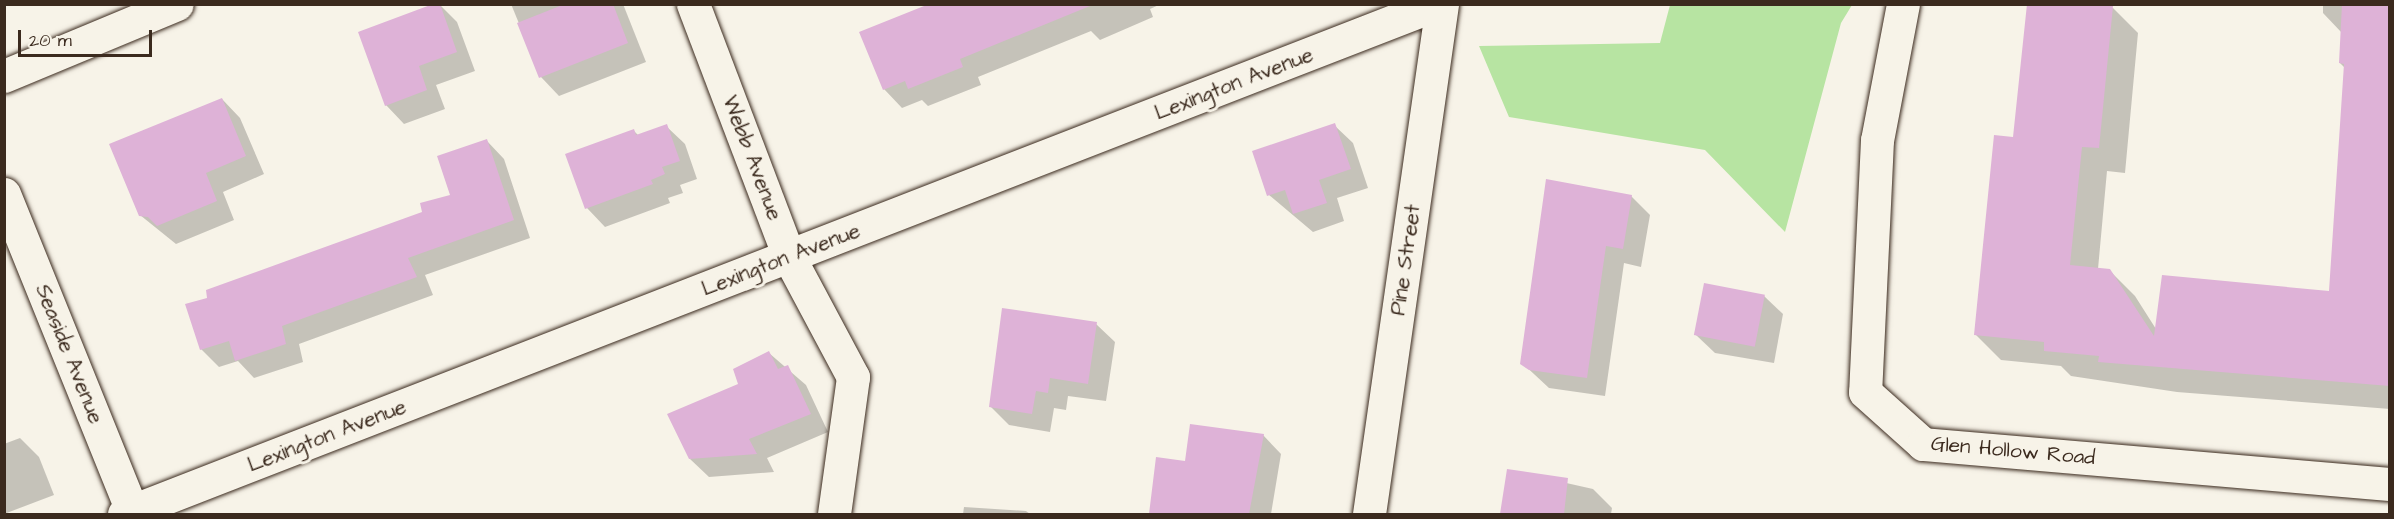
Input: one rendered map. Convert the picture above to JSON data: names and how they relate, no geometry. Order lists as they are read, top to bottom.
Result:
{
  "streets": {
    "street": [
      "Lexington Avenue",
      "Webb Avenue",
      "Pine Street",
      "Seaside Avenue",
      "Glen Hollow Road"
    ]
  },
  "crossings": [
    ["Lexington Avenue", "Webb Avenue"],
    ["Lexington Avenue", "Seaside Avenue"]
  ],
  "scale_bar": "20 m"
}
